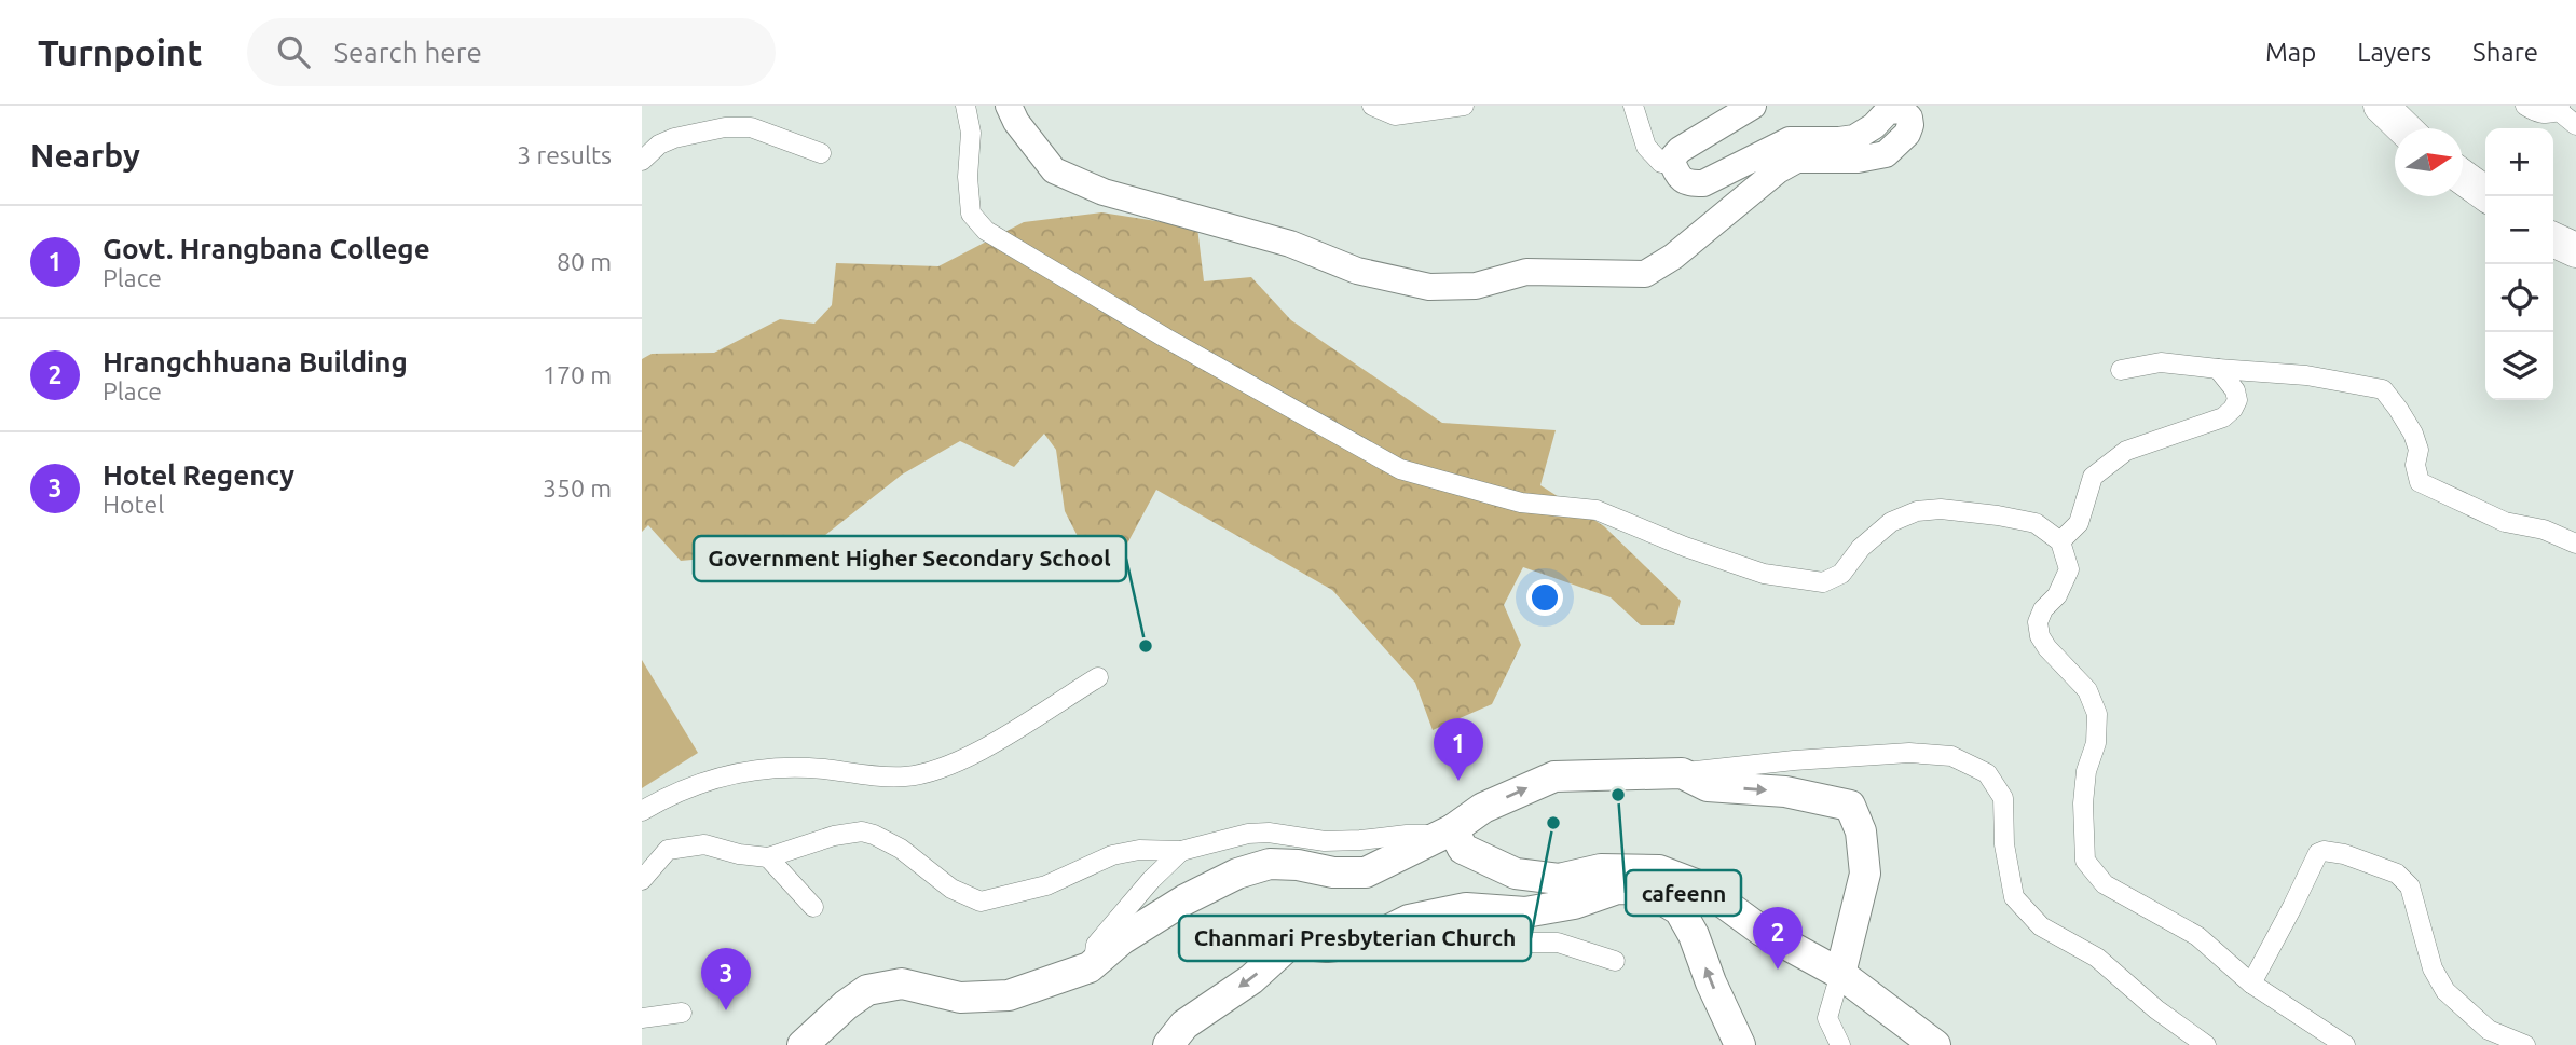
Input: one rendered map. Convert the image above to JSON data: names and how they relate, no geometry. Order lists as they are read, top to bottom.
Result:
{
  "places": ["Government Higher Secondary School", "cafeenn", "Chanmari Presbyterian Church"],
  "north": "right",
  "page": {
    "header": "Turnpoint",
    "search": "Search here",
    "nav": ["Map", "Layers", "Share"],
    "heading": ["Nearby", "3 results"],
    "map_buttons": ["+", "−"],
    "list": [
      {
        "mark": "1",
        "name": "Govt. Hrangbana College",
        "note": "Place",
        "value": "80 m"
      },
      {
        "mark": "2",
        "name": "Hrangchhuana Building",
        "note": "Place",
        "value": "170 m"
      },
      {
        "mark": "3",
        "name": "Hotel Regency",
        "note": "Hotel",
        "value": "350 m"
      }
    ],
    "pins": ["1", "2", "3"]
  }
}
